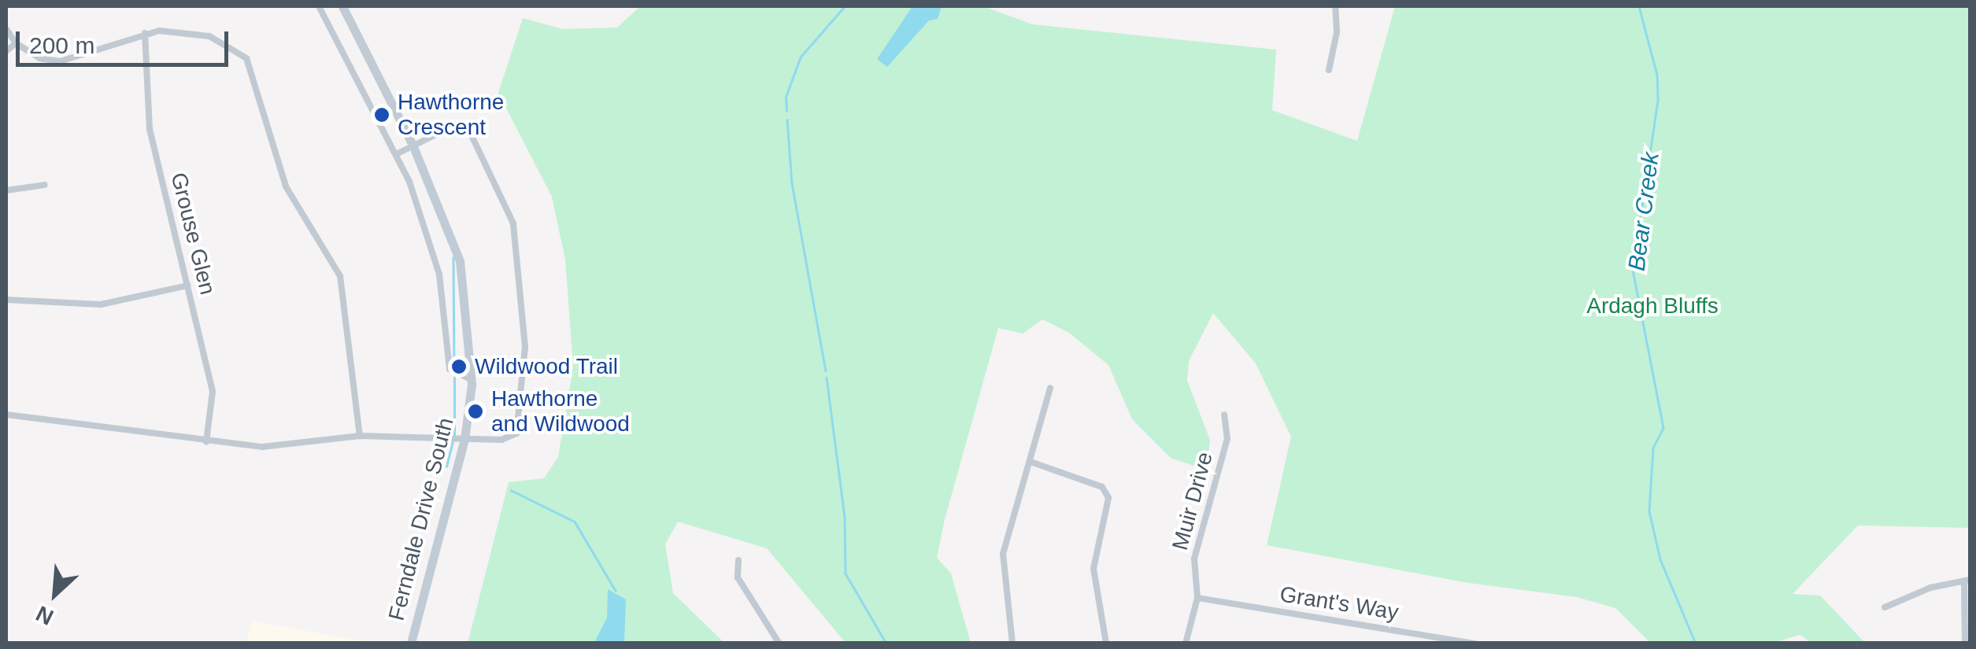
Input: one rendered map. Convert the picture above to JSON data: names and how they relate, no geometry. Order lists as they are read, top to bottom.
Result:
{
  "streets": {
    "main road": ["Ferndale Drive South"],
    "street": ["Grouse Glen", "Muir Drive", "Grant's Way"]
  },
  "crossings": [
    ["Muir Drive", "Grant's Way"]
  ],
  "water": ["Bear Creek"],
  "parks": ["Ardagh Bluffs"],
  "places": ["Hawthorne Crescent", "Wildwood Trail", "Hawthorne and Wildwood"],
  "scale_bar": "200 m",
  "north": "bottom left"
}
